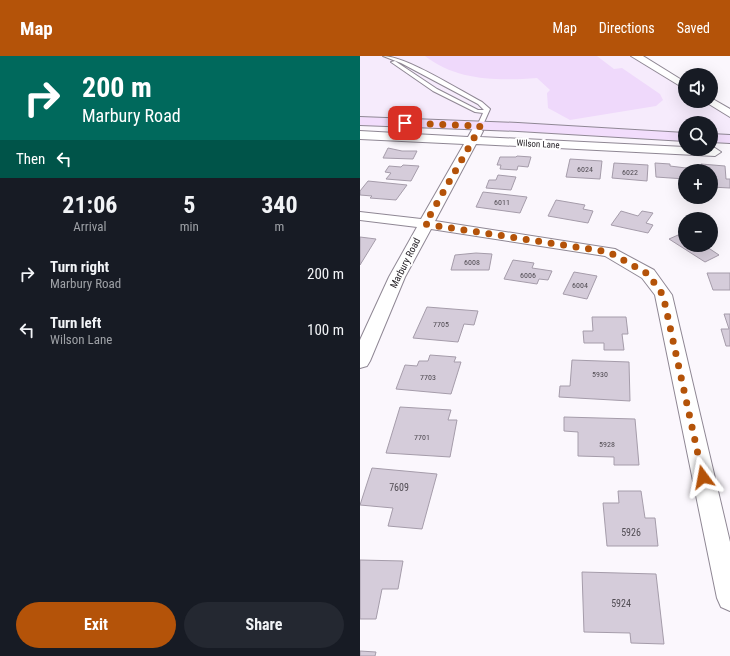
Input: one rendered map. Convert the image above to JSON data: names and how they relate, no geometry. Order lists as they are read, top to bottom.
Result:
{
  "streets": {
    "main road": ["Wilson Lane"],
    "street": ["Marbury Road"]
  },
  "crossings": [
    ["Wilson Lane", "Marbury Road"]
  ],
  "house_numbers": [
    "6024",
    "6022",
    "6011",
    "6008",
    "6006",
    "6004",
    "7705",
    "5930",
    "7703",
    "7701",
    "5928",
    "7609",
    "5926",
    "5924"
  ],
  "page": {
    "header": "Map",
    "nav": ["Map", "Directions", "Saved"],
    "turn": ["200 m", "Marbury Road"],
    "map_buttons": ["+", "−"],
    "then": "Then",
    "eta": [
      "21:06",
      "Arrival",
      "5",
      "min",
      "340",
      "m"
    ],
    "list": [
      {
        "name": "Turn right",
        "note": "Marbury Road",
        "value": "200 m"
      },
      {
        "name": "Turn left",
        "note": "Wilson Lane",
        "value": "100 m"
      }
    ],
    "buttons": ["Exit", "Share"]
  }
}
